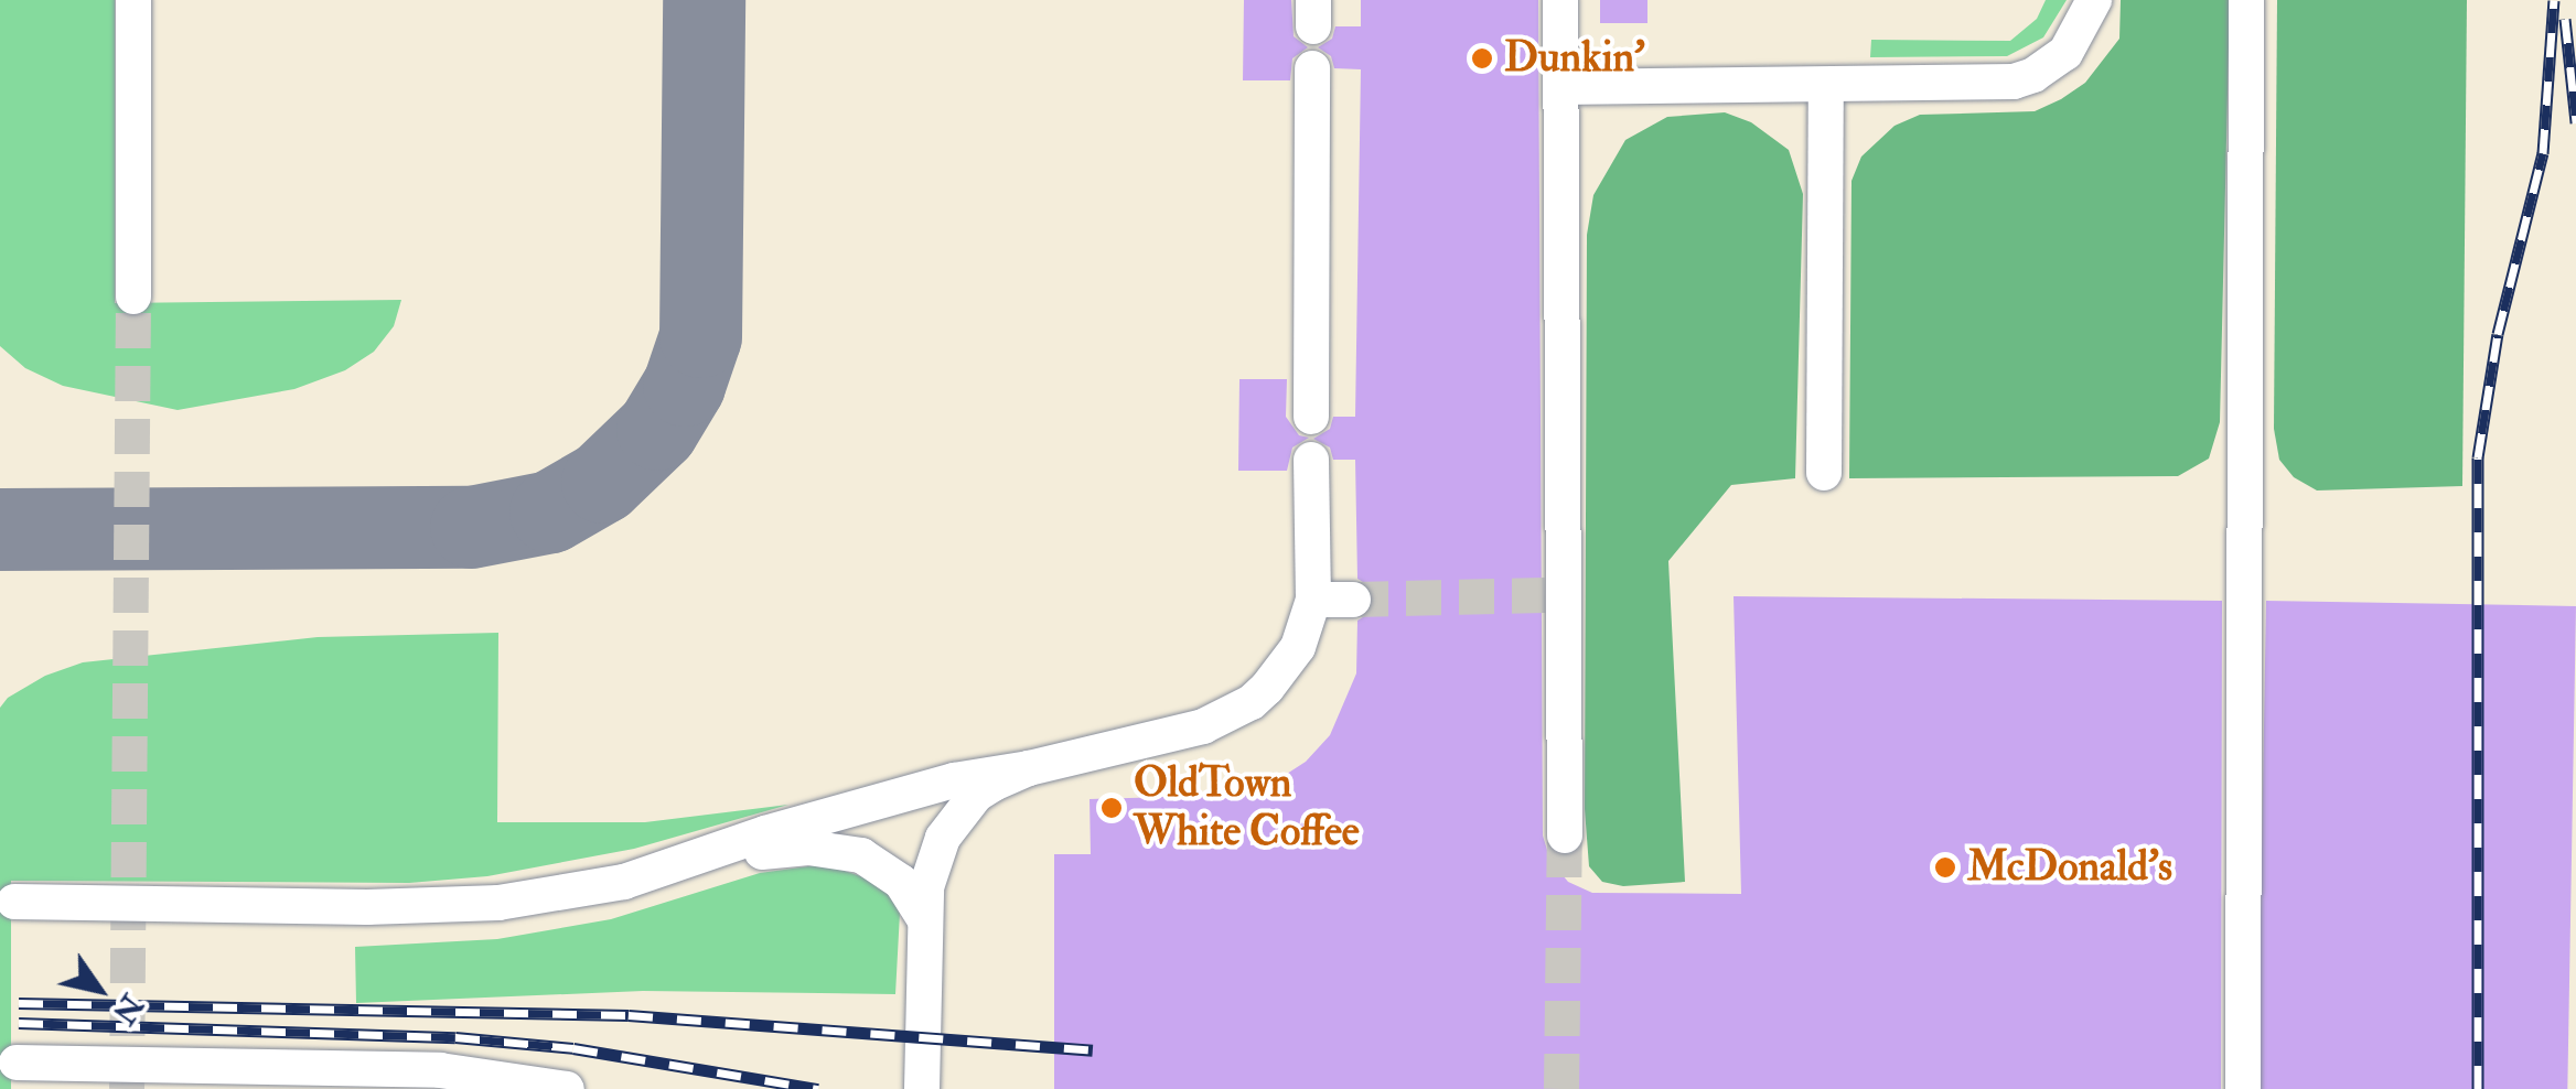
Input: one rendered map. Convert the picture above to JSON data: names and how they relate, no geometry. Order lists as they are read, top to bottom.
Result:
{
  "places": ["Dunkin'", "OldTown White Coffee", "McDonald's"],
  "north": "bottom right"
}
